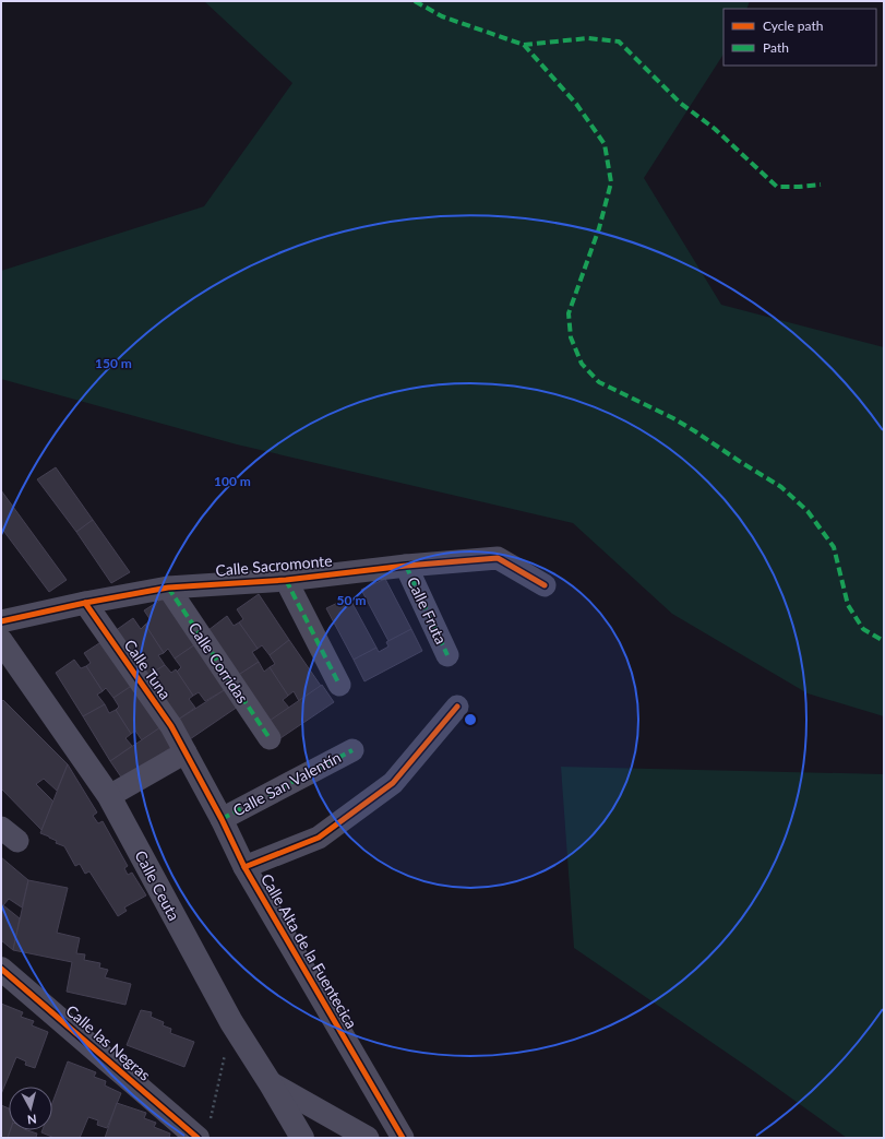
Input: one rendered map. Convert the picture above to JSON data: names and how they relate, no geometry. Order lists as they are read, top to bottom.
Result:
{
  "streets": {
    "street": [
      "Calle Sacromonte",
      "Calle Fruta",
      "Calle Corridas",
      "Calle Tuna",
      "Calle San Valentín",
      "Calle Ceuta",
      "Calle Alta de la Fuentecica",
      "Calle las Negras"
    ]
  },
  "crossings": [
    ["Calle Sacromonte", "Calle Fruta"],
    ["Calle Sacromonte", "Calle Corridas"],
    ["Calle Sacromonte", "Calle Tuna"],
    ["Calle Tuna", "Calle Alta de la Fuentecica"],
    ["Calle San Valentín", "Calle Alta de la Fuentecica"]
  ],
  "legend": ["Cycle path", "Path"],
  "north": "bottom",
  "rings": ["150 m", "100 m", "50 m"]
}
